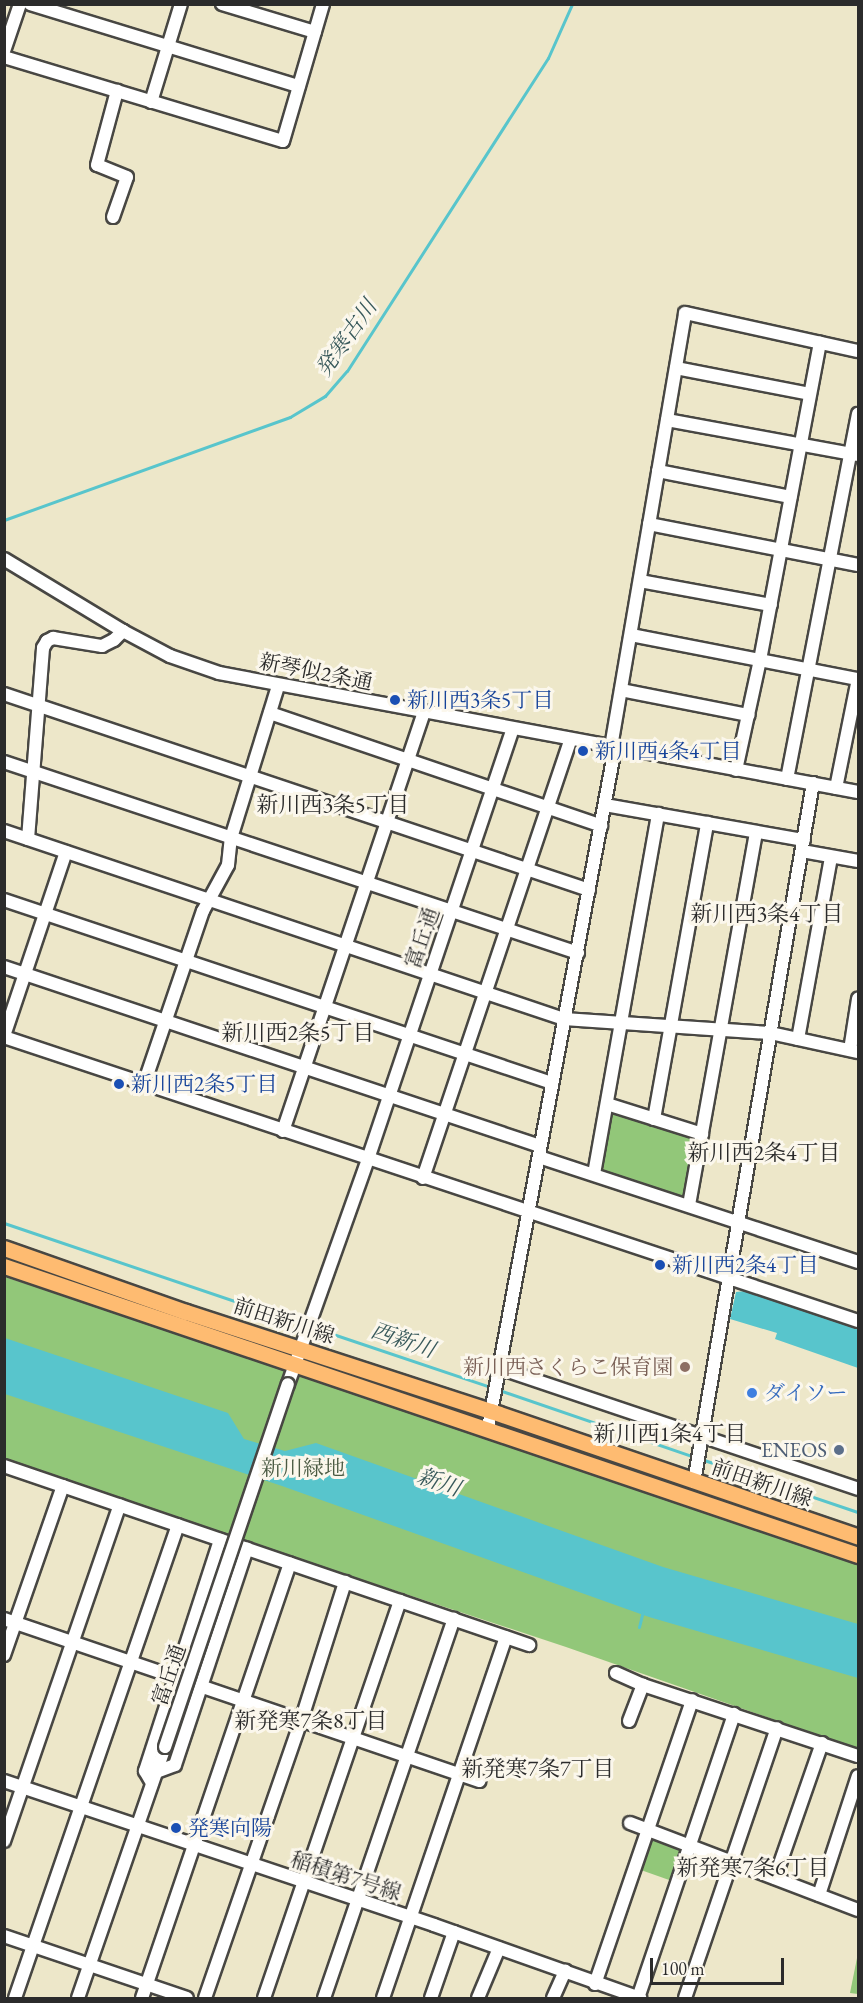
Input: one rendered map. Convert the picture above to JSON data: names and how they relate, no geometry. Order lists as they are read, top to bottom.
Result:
{
  "streets": {
    "main road": ["前田新川線"],
    "street": ["新琴似2条通", "富丘通", "稲積第7号線"]
  },
  "crossings": [
    ["新琴似2条通", "富丘通"],
    ["富丘通", "前田新川線"],
    ["富丘通", "稲積第7号線"]
  ],
  "districts": [
    "新川西3条5丁目",
    "新川西3条4丁目",
    "新川西2条5丁目",
    "新川西2条4丁目",
    "新川西1条4丁目",
    "新発寒7条8丁目",
    "新発寒7条7丁目",
    "新発寒7条6丁目"
  ],
  "water": ["発寒古川", "西新川", "新川"],
  "parks": ["新川緑地"],
  "places": [
    "新川西3条5丁目",
    "新川西4条4丁目",
    "新川西2条5丁目",
    "新川西2条4丁目",
    "新川西さくらこ保育園",
    "ダイソー",
    "ENEOS",
    "発寒向陽"
  ],
  "scale_bar": "100 m"
}
